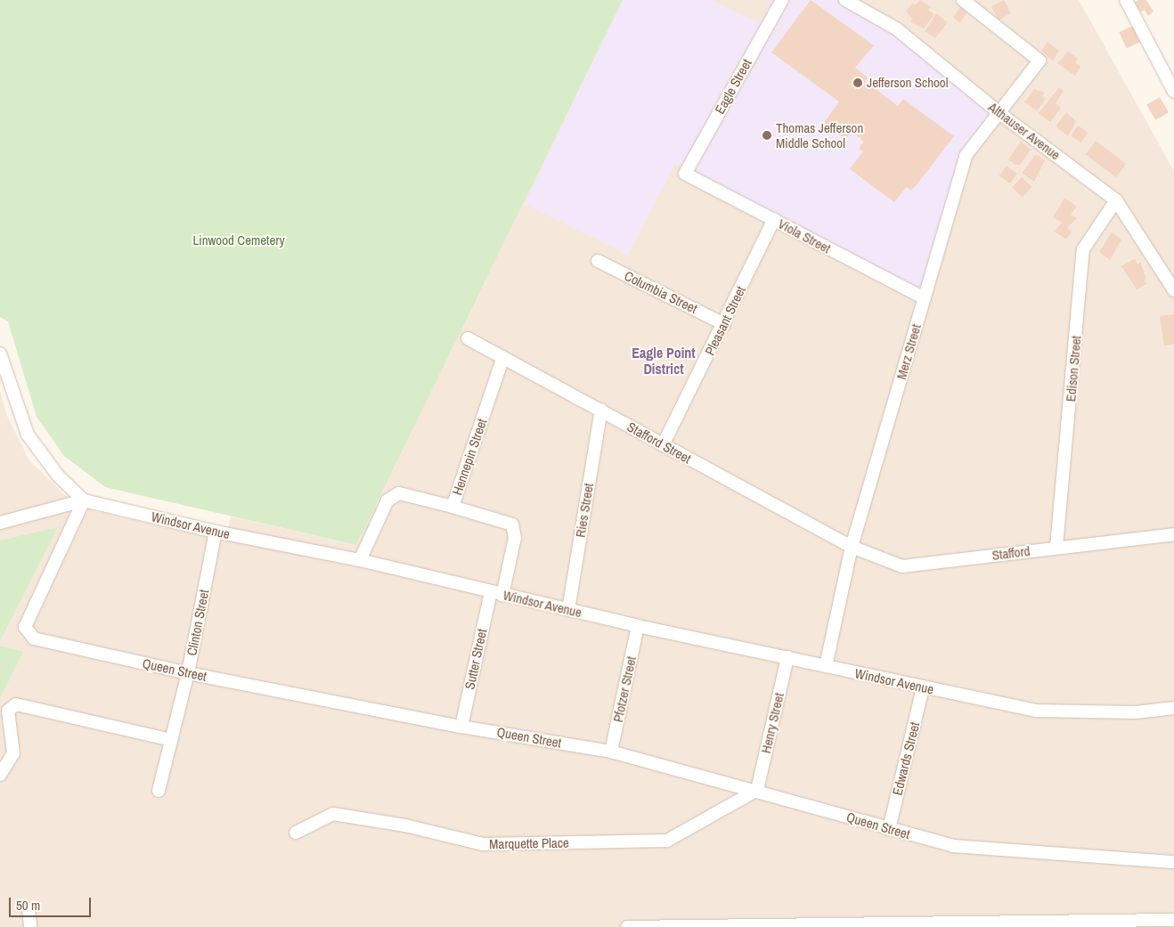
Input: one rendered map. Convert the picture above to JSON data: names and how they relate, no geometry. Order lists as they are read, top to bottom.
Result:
{
  "streets": {
    "street": [
      "Eagle Street",
      "Althauser Avenue",
      "Viola Street",
      "Columbia Street",
      "Pleasant Street",
      "Merz Street",
      "Edison Street",
      "Stafford Street",
      "Hennepin Street",
      "Ries Street",
      "Windsor Avenue",
      "Stafford",
      "Clinton Street",
      "Sutter Street",
      "Queen Street",
      "Pfotzer Street",
      "Henry Street",
      "Edwards Street",
      "Marquette Place"
    ]
  },
  "crossings": [
    ["Eagle Street", "Viola Street"],
    ["Althauser Avenue", "Merz Street"],
    ["Althauser Avenue", "Edison Street"],
    ["Viola Street", "Pleasant Street"],
    ["Viola Street", "Merz Street"],
    ["Columbia Street", "Pleasant Street"],
    ["Pleasant Street", "Stafford Street"],
    ["Merz Street", "Stafford Street"],
    ["Merz Street", "Windsor Avenue"],
    ["Merz Street", "Stafford"],
    ["Edison Street", "Stafford"],
    ["Stafford Street", "Hennepin Street"],
    ["Stafford Street", "Ries Street"],
    ["Stafford Street", "Stafford"],
    ["Hennepin Street", "Windsor Avenue"],
    ["Hennepin Street", "Sutter Street"],
    ["Ries Street", "Windsor Avenue"],
    ["Windsor Avenue", "Clinton Street"],
    ["Windsor Avenue", "Sutter Street"],
    ["Windsor Avenue", "Queen Street"],
    ["Windsor Avenue", "Pfotzer Street"],
    ["Windsor Avenue", "Henry Street"],
    ["Windsor Avenue", "Edwards Street"],
    ["Clinton Street", "Queen Street"],
    ["Sutter Street", "Queen Street"],
    ["Queen Street", "Pfotzer Street"],
    ["Queen Street", "Henry Street"],
    ["Queen Street", "Edwards Street"],
    ["Queen Street", "Marquette Place"],
    ["Henry Street", "Marquette Place"]
  ],
  "districts": ["Eagle Point District"],
  "parks": ["Linwood Cemetery"],
  "places": ["Jefferson School", "Thomas Jefferson Middle School"],
  "scale_bar": "50 m"
}
